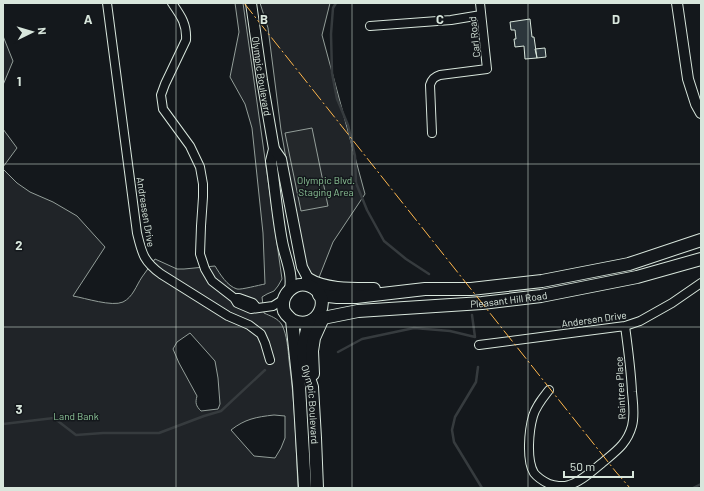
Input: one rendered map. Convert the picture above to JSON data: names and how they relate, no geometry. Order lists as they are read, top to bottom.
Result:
{
  "streets": {
    "main road": ["Olympic Boulevard", "Pleasant Hill Road"],
    "street": [
      "Carl Road",
      "Andreasen Drive",
      "Andersen Drive",
      "Raintree Place"
    ]
  },
  "crossings": [
    ["Olympic Boulevard", "Pleasant Hill Road"],
    ["Andersen Drive", "Raintree Place"]
  ],
  "parks": ["Olympic Blvd. Staging Area", "Land Bank"],
  "scale_bar": "50 m",
  "north": "right",
  "grid": {
    "columns": [
      "A",
      "B",
      "C",
      "D"
    ],
    "rows": ["1", "2", "3"]
  }
}
